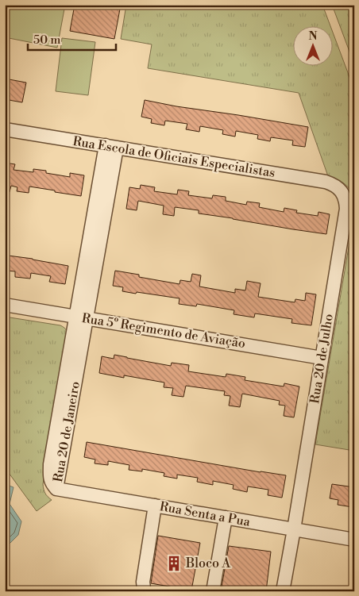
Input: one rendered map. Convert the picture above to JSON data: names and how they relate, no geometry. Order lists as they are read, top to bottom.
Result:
{
  "streets": {
    "street": [
      "Rua Escola de Oficiais Especialistas",
      "Rua 5º Regimento de Aviação",
      "Rua 20 de Julho",
      "Rua 20 de Janeiro",
      "Rua Senta a Pua"
    ]
  },
  "crossings": [
    ["Rua Escola de Oficiais Especialistas", "Rua 20 de Julho"],
    ["Rua Escola de Oficiais Especialistas", "Rua 20 de Janeiro"],
    ["Rua 5º Regimento de Aviação", "Rua 20 de Julho"],
    ["Rua 5º Regimento de Aviação", "Rua 20 de Janeiro"],
    ["Rua 20 de Julho", "Rua Senta a Pua"],
    ["Rua 20 de Janeiro", "Rua Senta a Pua"]
  ],
  "places": {
    "building": ["Bloco A"]
  },
  "scale_bar": "50 m",
  "north": "top"
}
